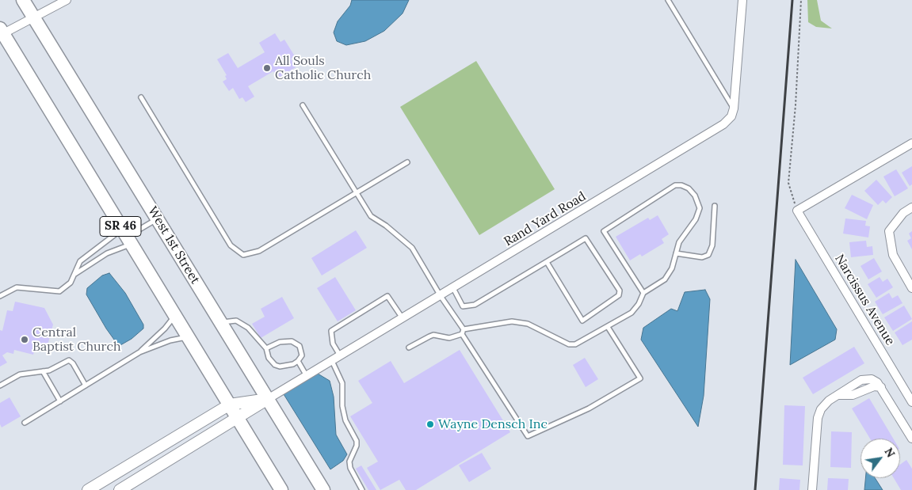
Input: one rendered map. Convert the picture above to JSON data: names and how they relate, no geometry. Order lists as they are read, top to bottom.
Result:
{
  "streets": {
    "main road": ["SR 46", "West 1st Street"],
    "street": ["Rand Yard Road", "Narcissus Avenue"]
  },
  "crossings": [
    ["Rand Yard Road", "West 1st Street"]
  ],
  "places": ["All Souls Catholic Church", "Central Baptist Church", "Wayne Densch Inc"],
  "north": "top right"
}
